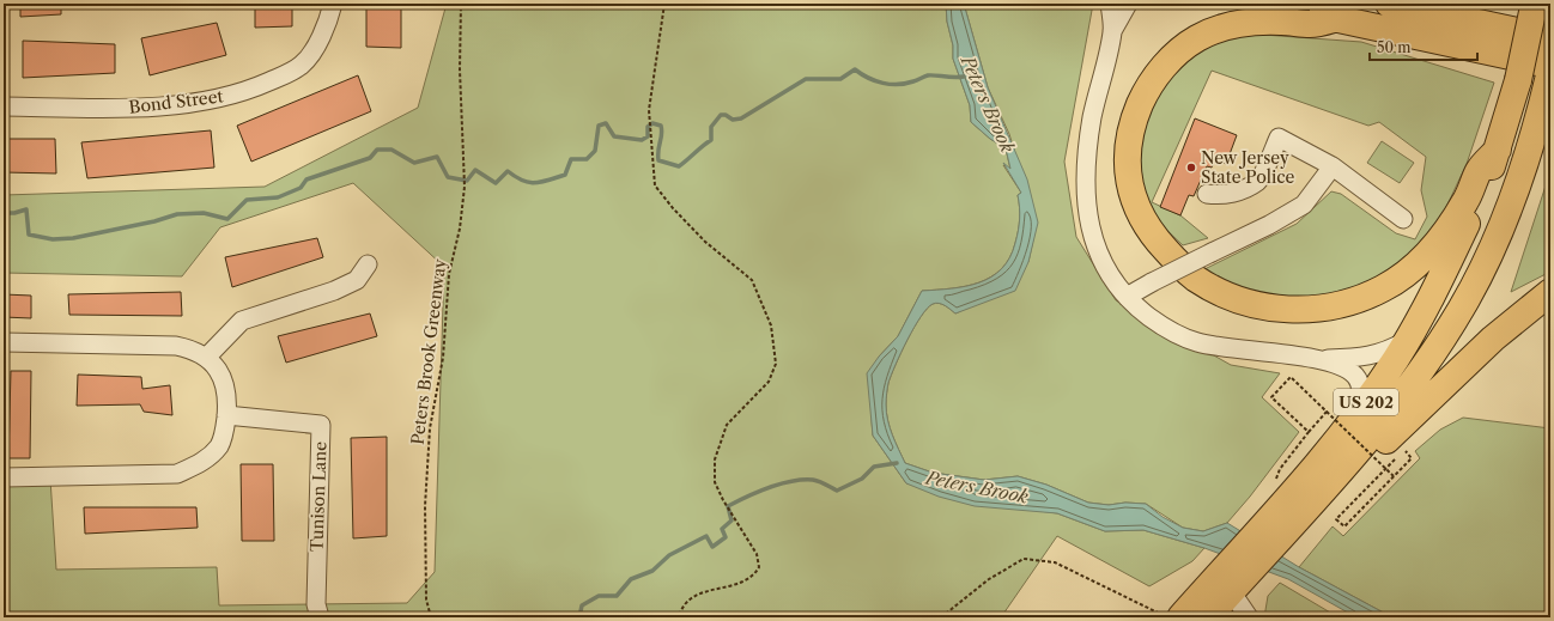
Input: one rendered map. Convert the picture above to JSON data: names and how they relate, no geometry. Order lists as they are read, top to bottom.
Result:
{
  "streets": {
    "highway": ["US 202"],
    "street": ["Bond Street", "Tunison Lane"],
    "path": ["Peters Brook Greenway"]
  },
  "water": ["Peters Brook"],
  "places": ["New Jersey State Police"],
  "scale_bar": "50 m"
}
